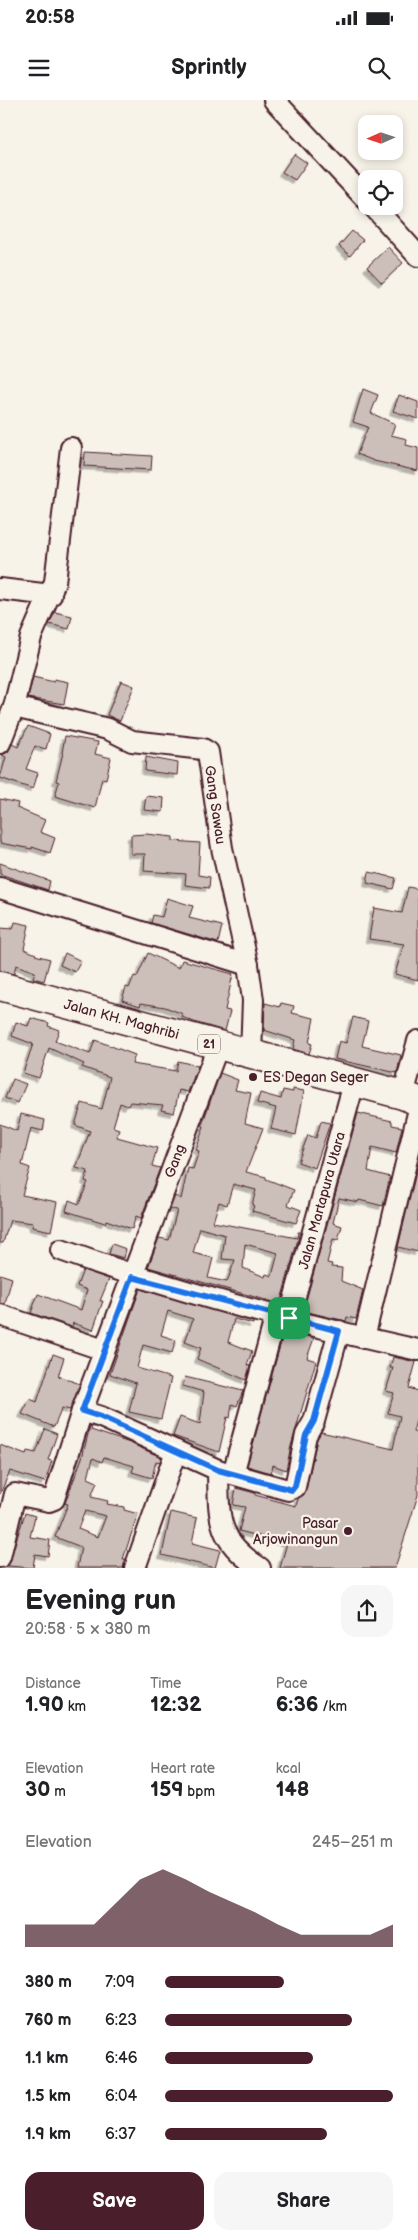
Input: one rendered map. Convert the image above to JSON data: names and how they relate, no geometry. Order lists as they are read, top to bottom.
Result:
{
  "streets": {
    "highway": ["Jalan KH. Maghribi", "21"],
    "street": ["Gang Sawau", "Gang", "Jalan Martapura Utara"]
  },
  "crossings": [
    ["Gang Sawau", "Jalan KH. Maghribi"],
    ["Jalan KH. Maghribi", "Gang"],
    ["Jalan KH. Maghribi", "Jalan Martapura Utara"]
  ],
  "places": ["ES Degan Seger", "Pasar Arjowinangun"],
  "north": "left",
  "page": {
    "status": "20:58",
    "header": "Sprintly",
    "heading": ["Evening run", "20:58 · 5 × 380 m"],
    "stats": [
      ["Distance", "1.90 km"],
      ["Time", "12:32"],
      ["Pace", "6:36 /km"],
      ["Elevation", "30 m"],
      ["Heart rate", "159 bpm"],
      ["kcal", "148"]
    ],
    "chart": ["Elevation", "245–251 m"],
    "list": [
      {
        "name": "380 m",
        "note": "7:09"
      },
      {
        "name": "760 m",
        "note": "6:23"
      },
      {
        "name": "1.1 km",
        "note": "6:46"
      },
      {
        "name": "1.5 km",
        "note": "6:04"
      },
      {
        "name": "1.9 km",
        "note": "6:37"
      }
    ],
    "buttons": ["Save", "Share"]
  }
}
